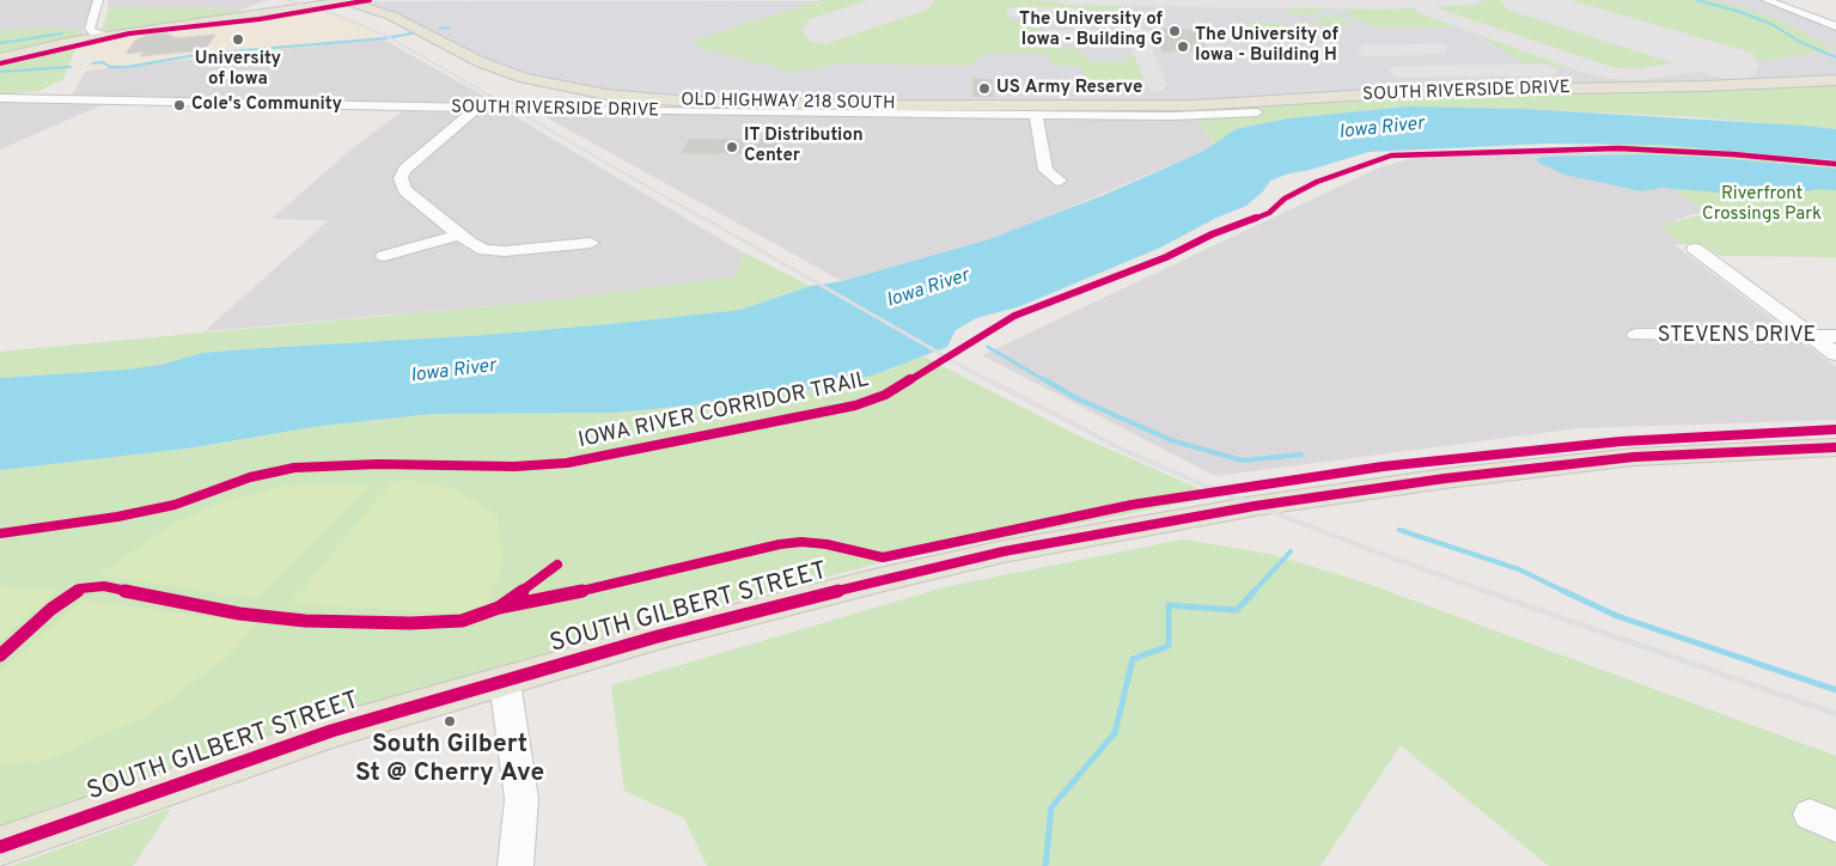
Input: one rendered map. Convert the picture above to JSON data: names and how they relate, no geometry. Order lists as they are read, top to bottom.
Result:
{
  "streets": {
    "main road": ["SOUTH RIVERSIDE DRIVE", "OLD HIGHWAY 218 SOUTH", "SOUTH GILBERT STREET"],
    "street": ["STEVENS DRIVE"],
    "cycle path": ["IOWA RIVER CORRIDOR TRAIL"]
  },
  "crossings": [
    ["SOUTH RIVERSIDE DRIVE", "OLD HIGHWAY 218 SOUTH"]
  ],
  "water": ["Iowa River"],
  "parks": ["Riverfront Crossings Park"],
  "places": [
    "The University of Iowa - Building G",
    "University of Iowa",
    "The University of Iowa - Building H",
    "US Army Reserve",
    "Cole's Community",
    "IT Distribution Center",
    "South Gilbert St @ Cherry Ave"
  ]
}
